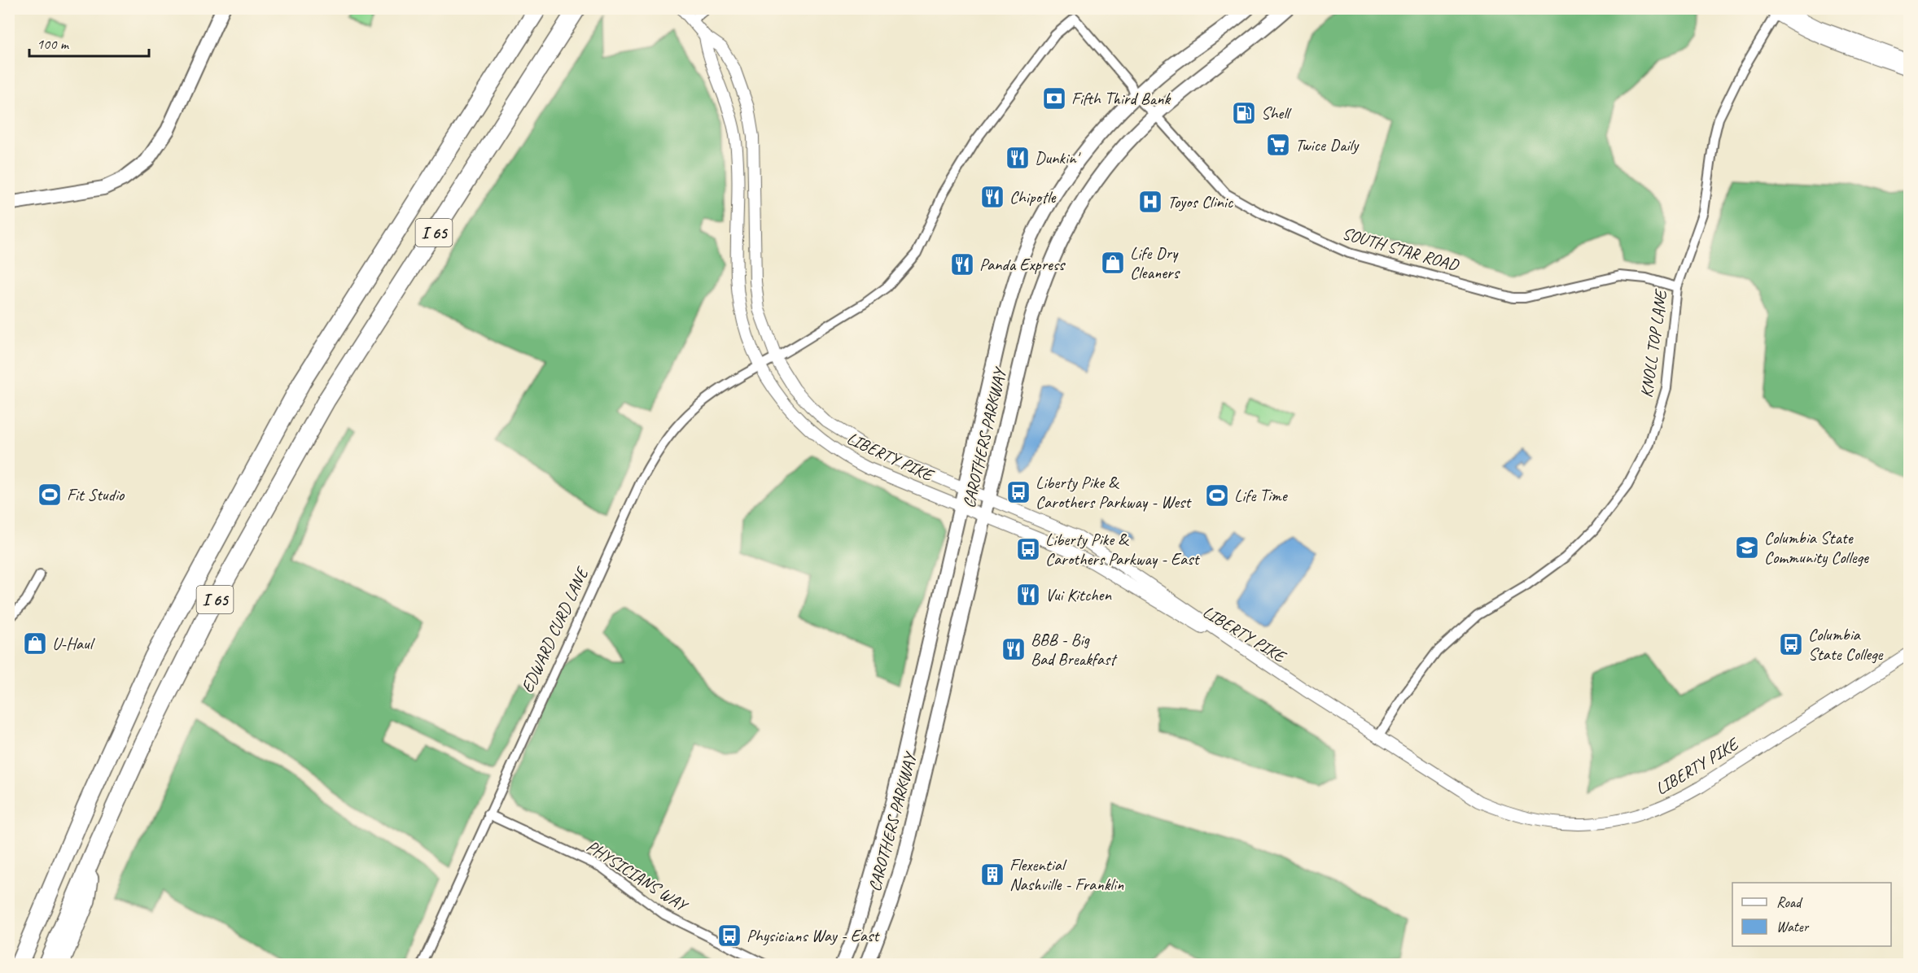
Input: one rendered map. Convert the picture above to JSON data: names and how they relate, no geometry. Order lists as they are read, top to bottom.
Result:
{
  "streets": {
    "highway": ["I 65"],
    "main road": ["CAROTHERS PARKWAY"],
    "street": [
      "SOUTH STAR ROAD",
      "KNOLL TOP LANE",
      "LIBERTY PIKE",
      "EDWARD CURD LANE",
      "PHYSICIANS WAY"
    ]
  },
  "crossings": [
    ["SOUTH STAR ROAD", "KNOLL TOP LANE"],
    ["SOUTH STAR ROAD", "CAROTHERS PARKWAY"],
    ["SOUTH STAR ROAD", "EDWARD CURD LANE"],
    ["KNOLL TOP LANE", "LIBERTY PIKE"],
    ["CAROTHERS PARKWAY", "LIBERTY PIKE"],
    ["LIBERTY PIKE", "EDWARD CURD LANE"],
    ["EDWARD CURD LANE", "PHYSICIANS WAY"]
  ],
  "places": {
    "bank": ["Fifth Third Bank"],
    "fuel station": ["Shell"],
    "supermarket": ["Twice Daily"],
    "restaurant": [
      "Dunkin'",
      "Chipotle",
      "Panda Express",
      "Vui Kitchen",
      "BBB - Big Bad Breakfast"
    ],
    "hospital": ["Toyos Clinic"],
    "shop": ["Life Dry Cleaners", "U-Haul"],
    "bus stop": [
      "Liberty Pike & Carothers Parkway - West",
      "Liberty Pike & Carothers Parkway - East",
      "Columbia State College",
      "Physicians Way - East"
    ],
    "sports": ["Fit Studio", "Life Time"],
    "school or university": ["Columbia State Community College"],
    "building": ["Flexential Nashville - Franklin"]
  },
  "legend": ["Road", "Water"],
  "scale_bar": "100 m"
}
